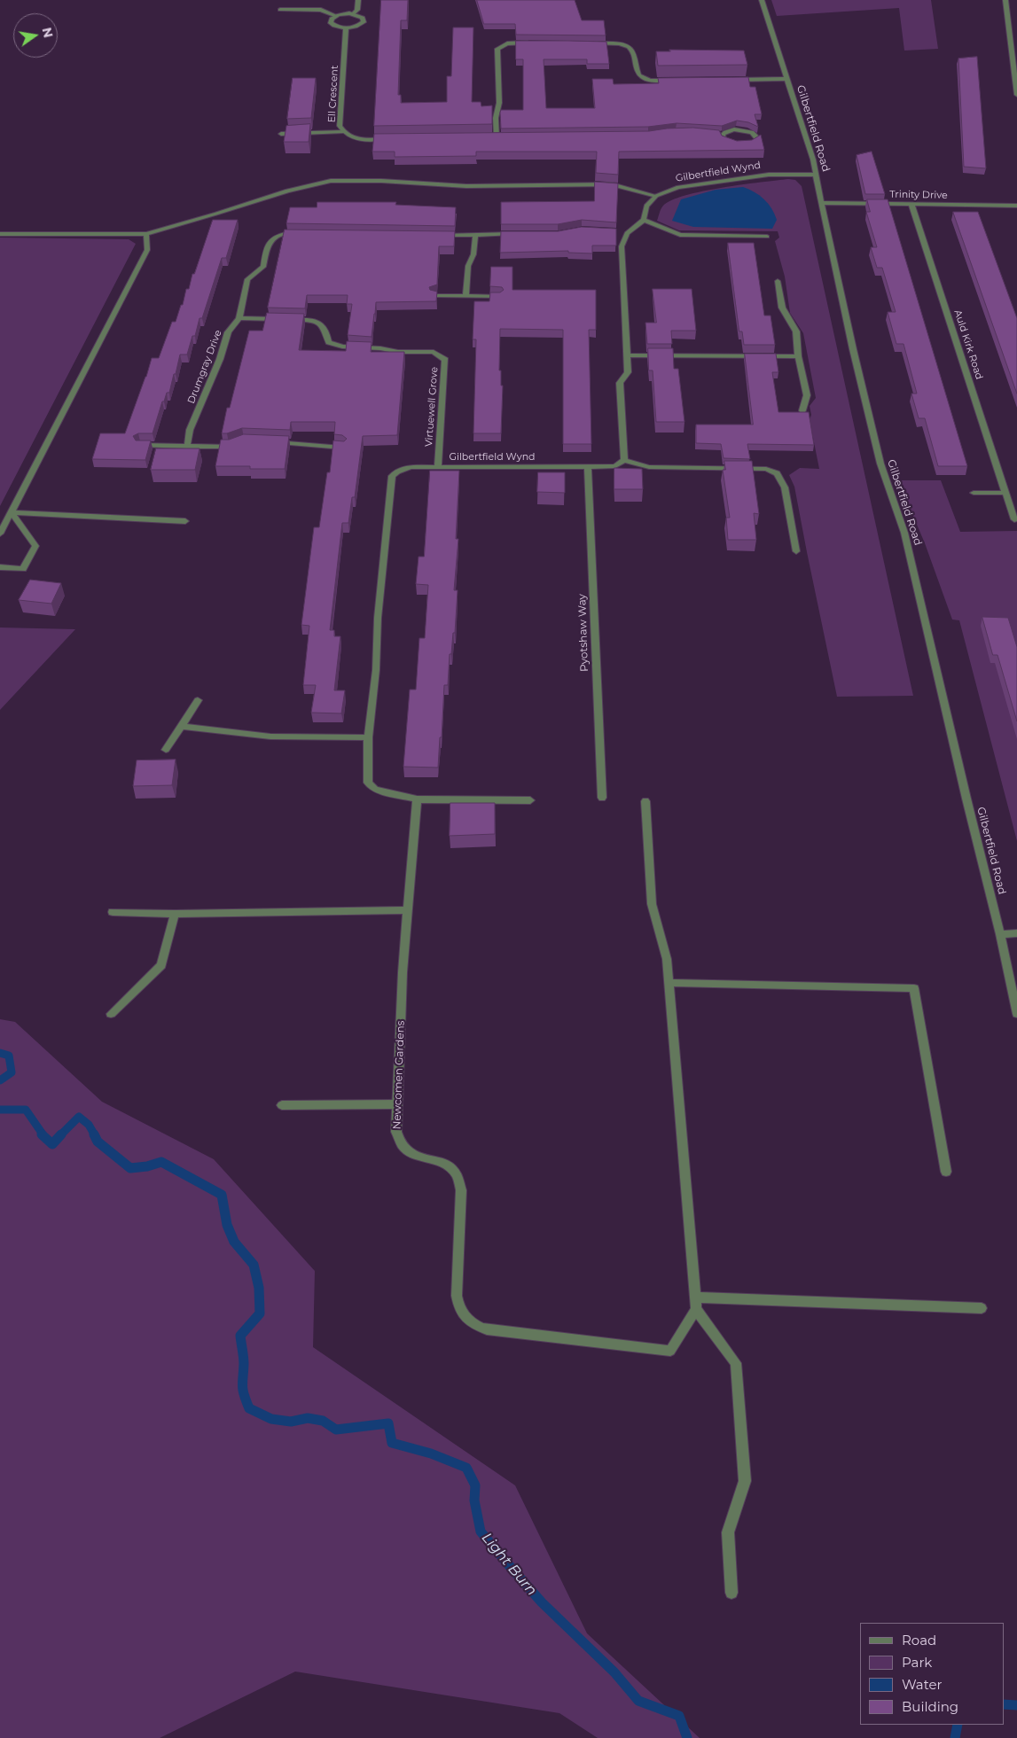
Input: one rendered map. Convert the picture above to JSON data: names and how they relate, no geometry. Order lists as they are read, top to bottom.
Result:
{
  "streets": {
    "street": [
      "Ell Crescent",
      "Gilbertfield Road",
      "Gilbertfield Wynd",
      "Trinity Drive",
      "Auld Kirk Road",
      "Drumgray Drive",
      "Virtuewell Grove",
      "Pyotshaw Way",
      "Newcomen Gardens"
    ]
  },
  "crossings": [
    ["Gilbertfield Road", "Gilbertfield Wynd"],
    ["Gilbertfield Road", "Trinity Drive"],
    ["Gilbertfield Wynd", "Virtuewell Grove"],
    ["Gilbertfield Wynd", "Pyotshaw Way"],
    ["Gilbertfield Wynd", "Newcomen Gardens"],
    ["Trinity Drive", "Auld Kirk Road"]
  ],
  "water": ["Light Burn"],
  "legend": [
    "Road",
    "Park",
    "Water",
    "Building"
  ],
  "north": "right"
}
